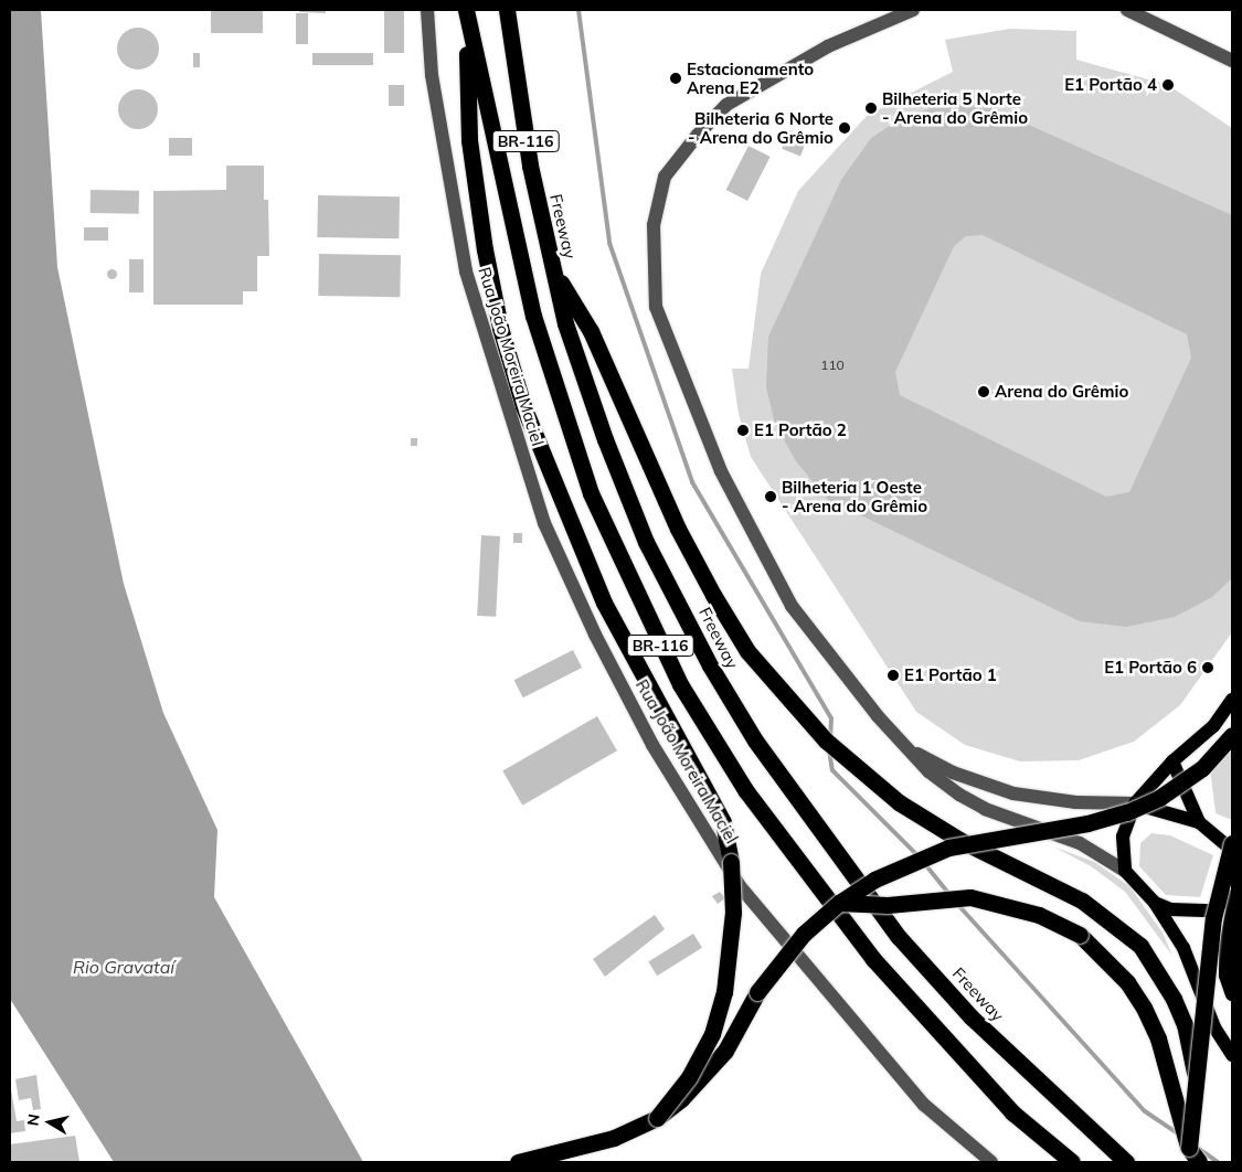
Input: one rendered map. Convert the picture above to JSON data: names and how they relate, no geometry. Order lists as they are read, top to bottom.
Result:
{
  "streets": {
    "highway": ["BR-116", "Freeway"],
    "street": ["Rua João Moreira Maciel"]
  },
  "water": ["Rio Gravataí"],
  "places": [
    "Estacionamento Arena E2",
    "E1 Portão 4",
    "Bilheteria 5 Norte - Arena do Grêmio",
    "Bilheteria 6 Norte - Arena do Grêmio",
    "Arena do Grêmio",
    "E1 Portão 2",
    "Bilheteria 1 Oeste - Arena do Grêmio",
    "E1 Portão 6",
    "E1 Portão 1"
  ],
  "house_numbers": ["110"],
  "north": "left"
}
